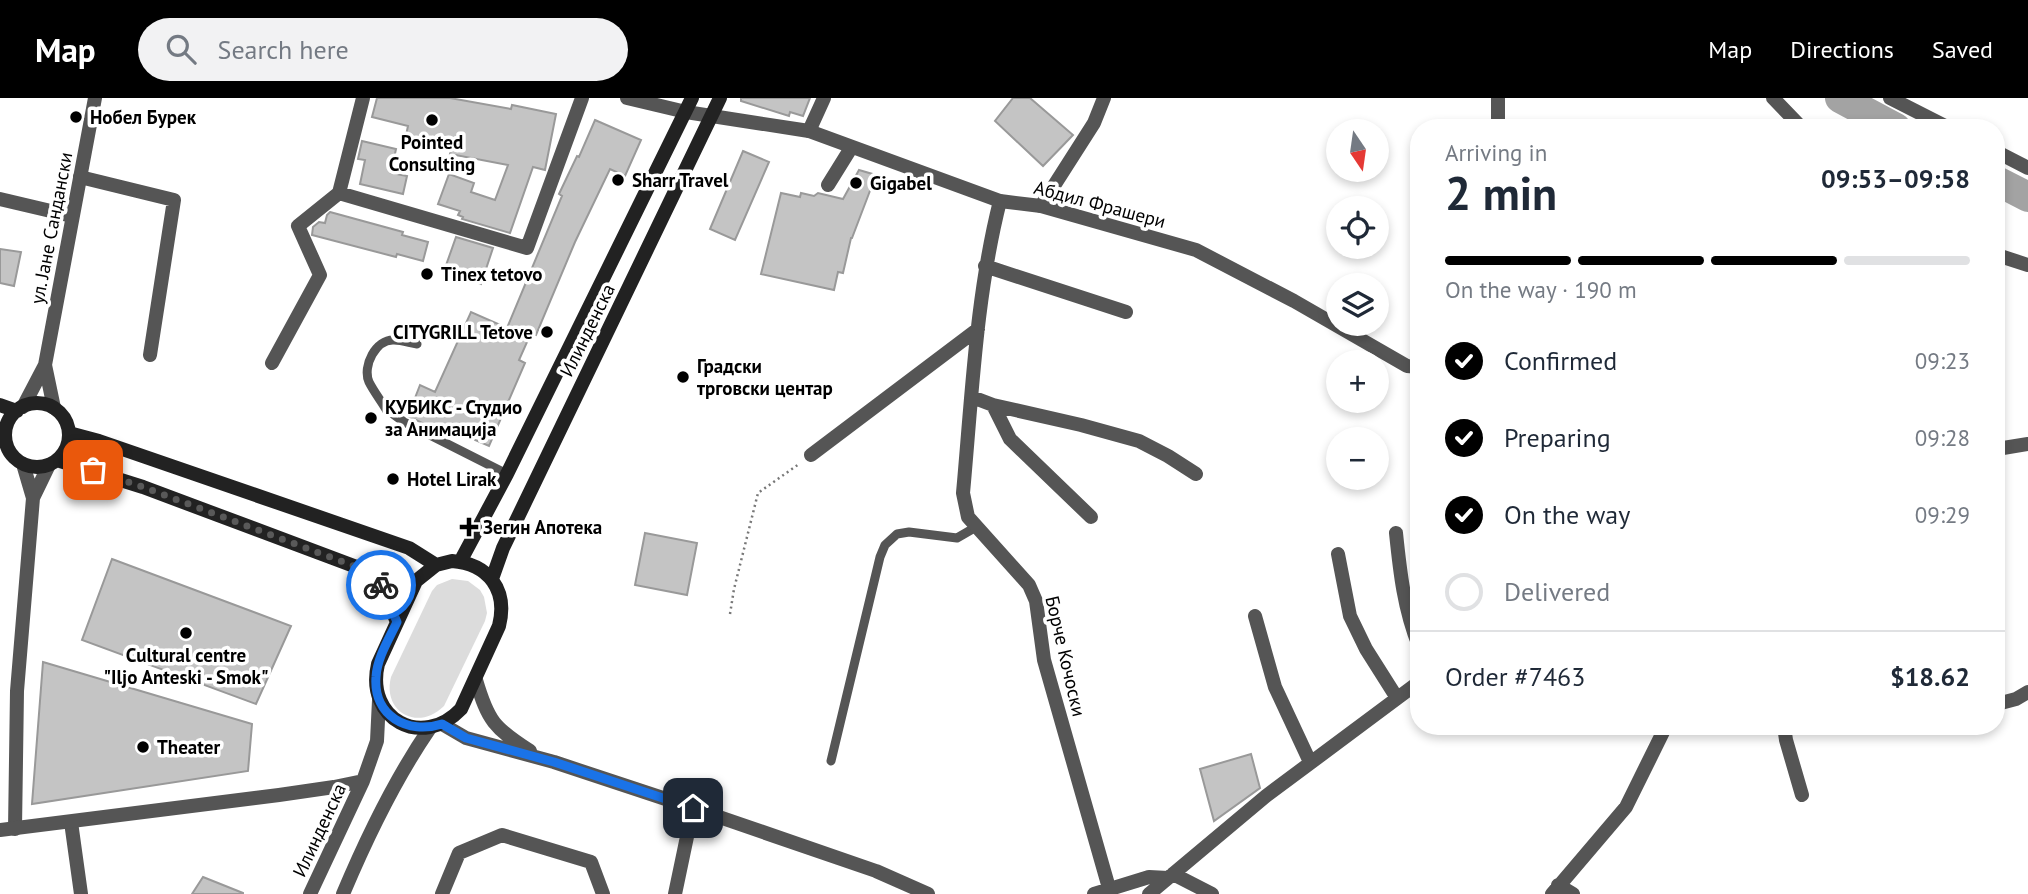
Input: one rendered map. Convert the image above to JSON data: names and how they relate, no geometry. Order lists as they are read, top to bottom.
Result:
{
  "streets": {
    "main road": ["Илинденска"],
    "street": ["Абдил Фрашери", "ул. Јане Сандански", "Борче Кочоски"]
  },
  "crossings": [
    ["Абдил Фрашери", "Илинденска"],
    ["Абдил Фрашери", "Борче Кочоски"]
  ],
  "places": {
    "other": [
      "Нобел Бурек",
      "Pointed Consulting",
      "Sharr Travel",
      "Gigabel",
      "Tinex tetovo",
      "CITYGRILL Tetove",
      "Градски трговски центар",
      "КУБИКС - Студио за Анимација",
      "Hotel Lirak",
      "Cultural centre \"Iljo Anteski - Smok\"",
      "Theater"
    ],
    "health": ["Зегин Апотека"]
  },
  "north": "bottom",
  "page": {
    "header": "Map",
    "search": "Search here",
    "nav": ["Map", "Directions", "Saved"],
    "map_buttons": ["+", "−"],
    "heading": ["2 min", "Arriving in", "09:53–09:58"],
    "panel": ["Order #7463", "$18.62"],
    "bar": "On the way · 190 m",
    "list": [
      ["Confirmed", "09:23"],
      ["Preparing", "09:28"],
      ["On the way", "09:29"],
      "Delivered"
    ]
  }
}
